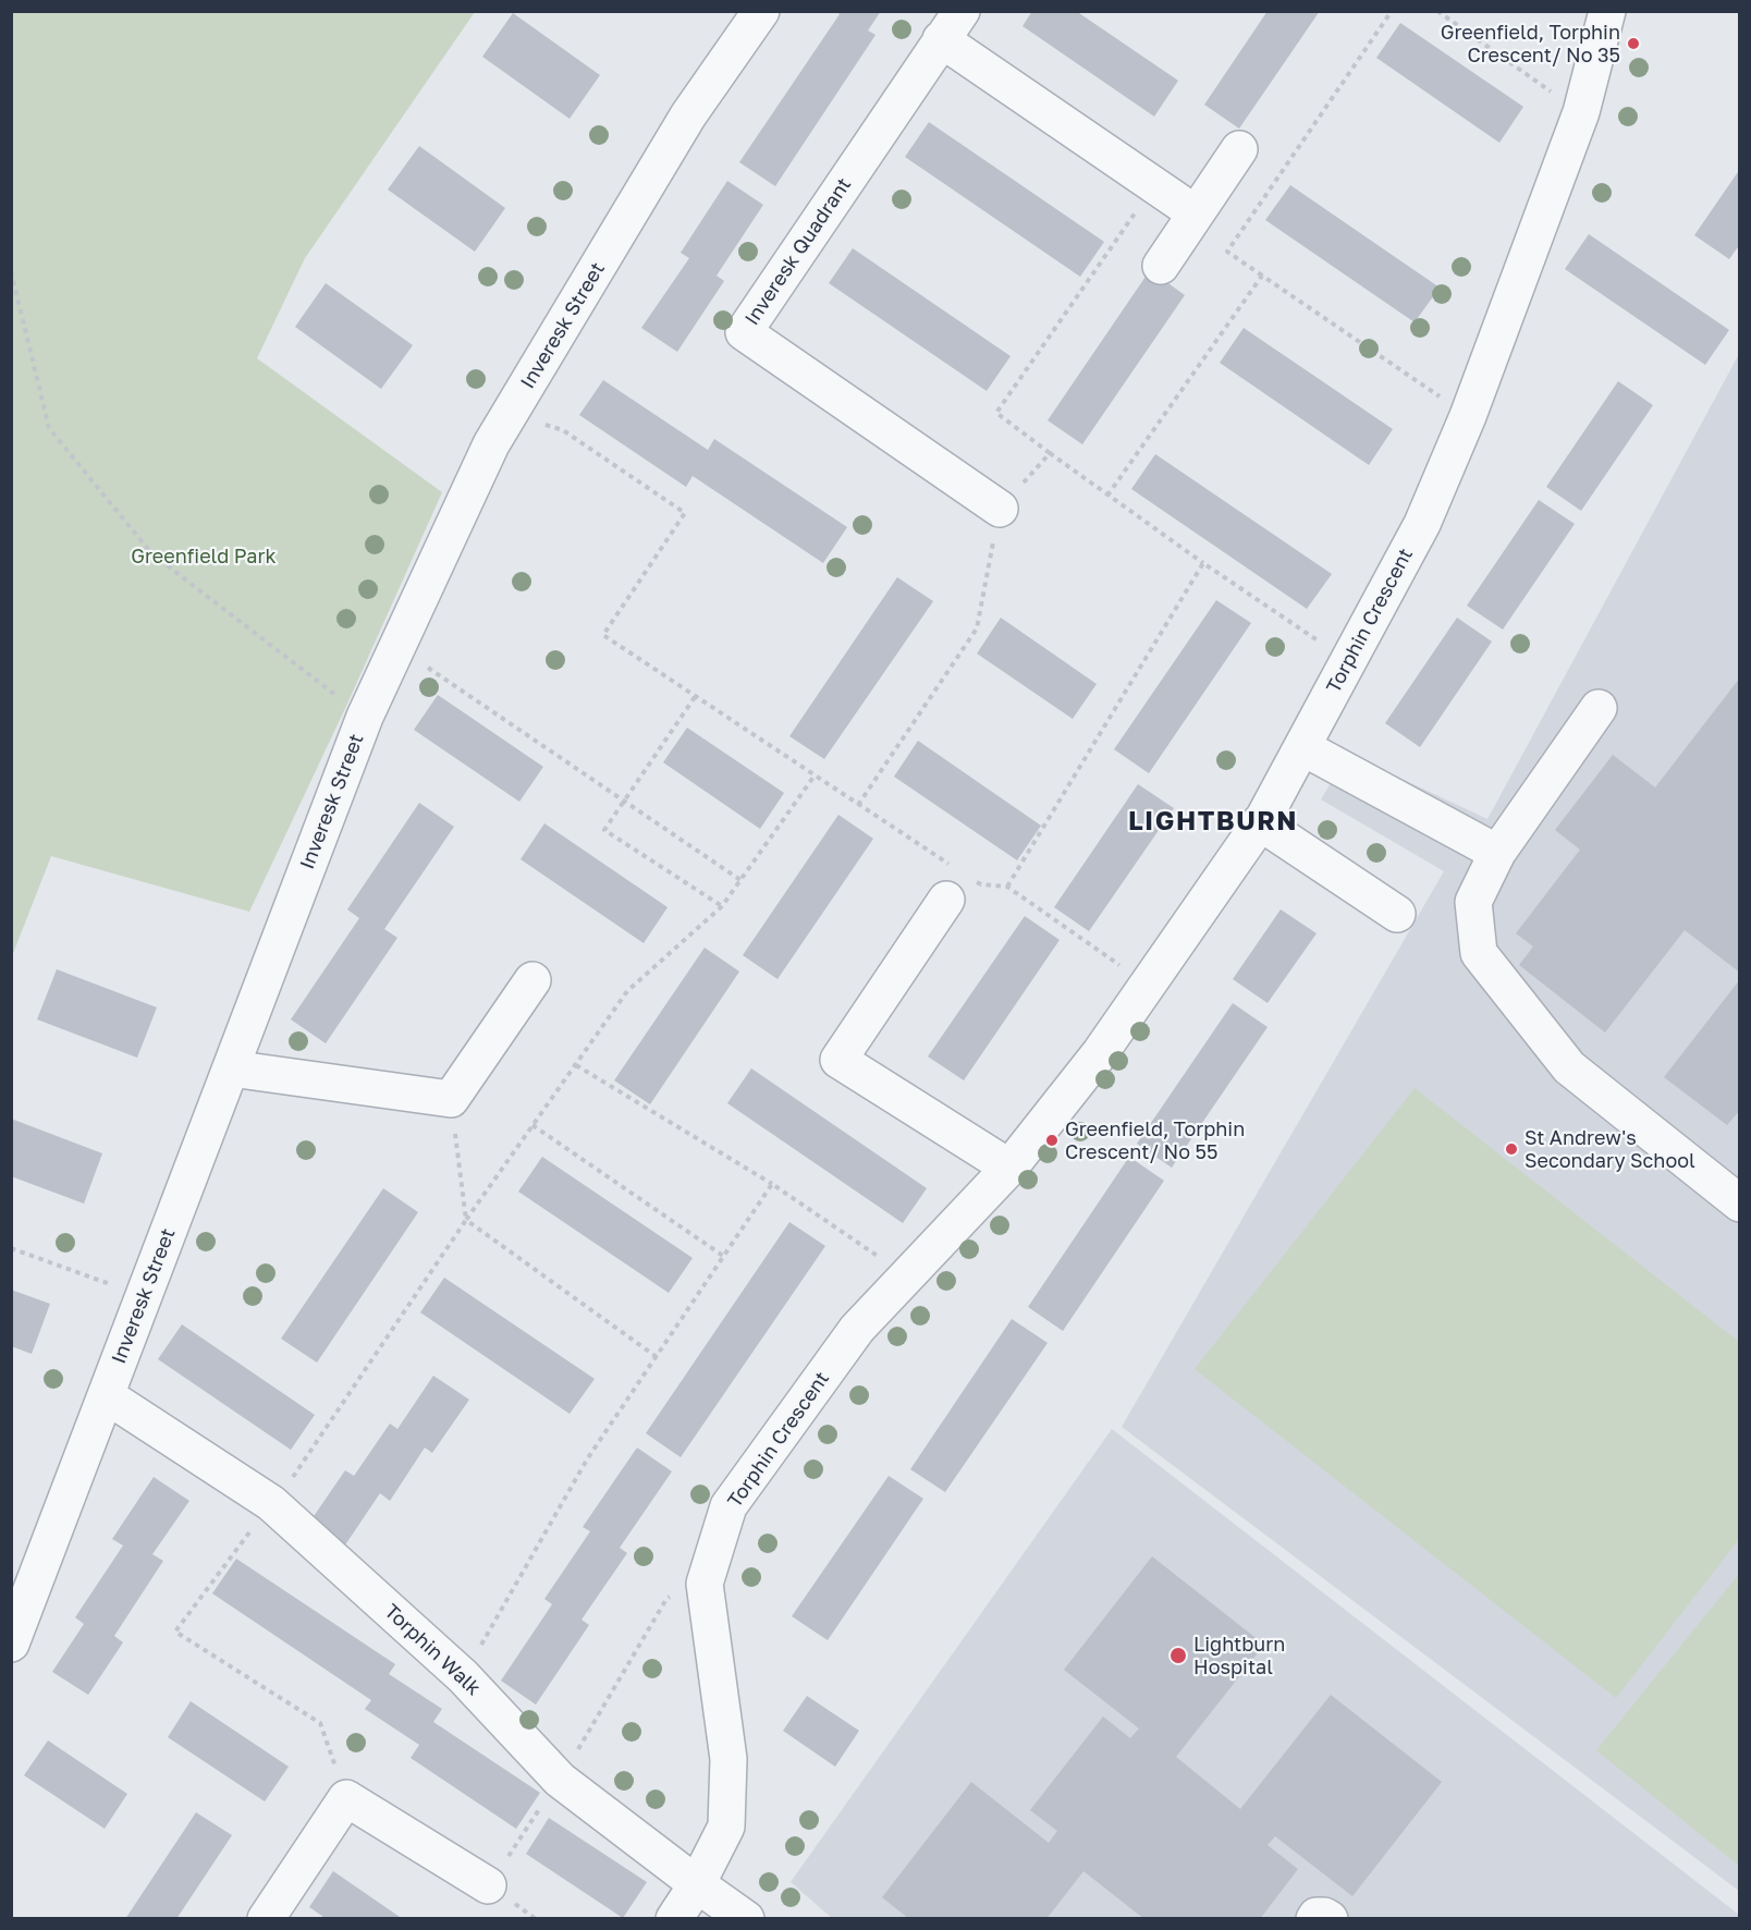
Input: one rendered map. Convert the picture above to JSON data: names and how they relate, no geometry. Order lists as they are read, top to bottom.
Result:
{
  "streets": {
    "street": [
      "Inveresk Quadrant",
      "Inveresk Street",
      "Torphin Crescent",
      "Torphin Walk"
    ]
  },
  "crossings": [
    ["Inveresk Street", "Torphin Walk"],
    ["Torphin Crescent", "Torphin Walk"]
  ],
  "districts": ["LIGHTBURN"],
  "parks": ["Greenfield Park"],
  "places": [
    "Greenfield, Torphin Crescent/ No 35",
    "Greenfield, Torphin Crescent/ No 55",
    "St Andrew's Secondary School",
    "Lightburn Hospital"
  ]
}
